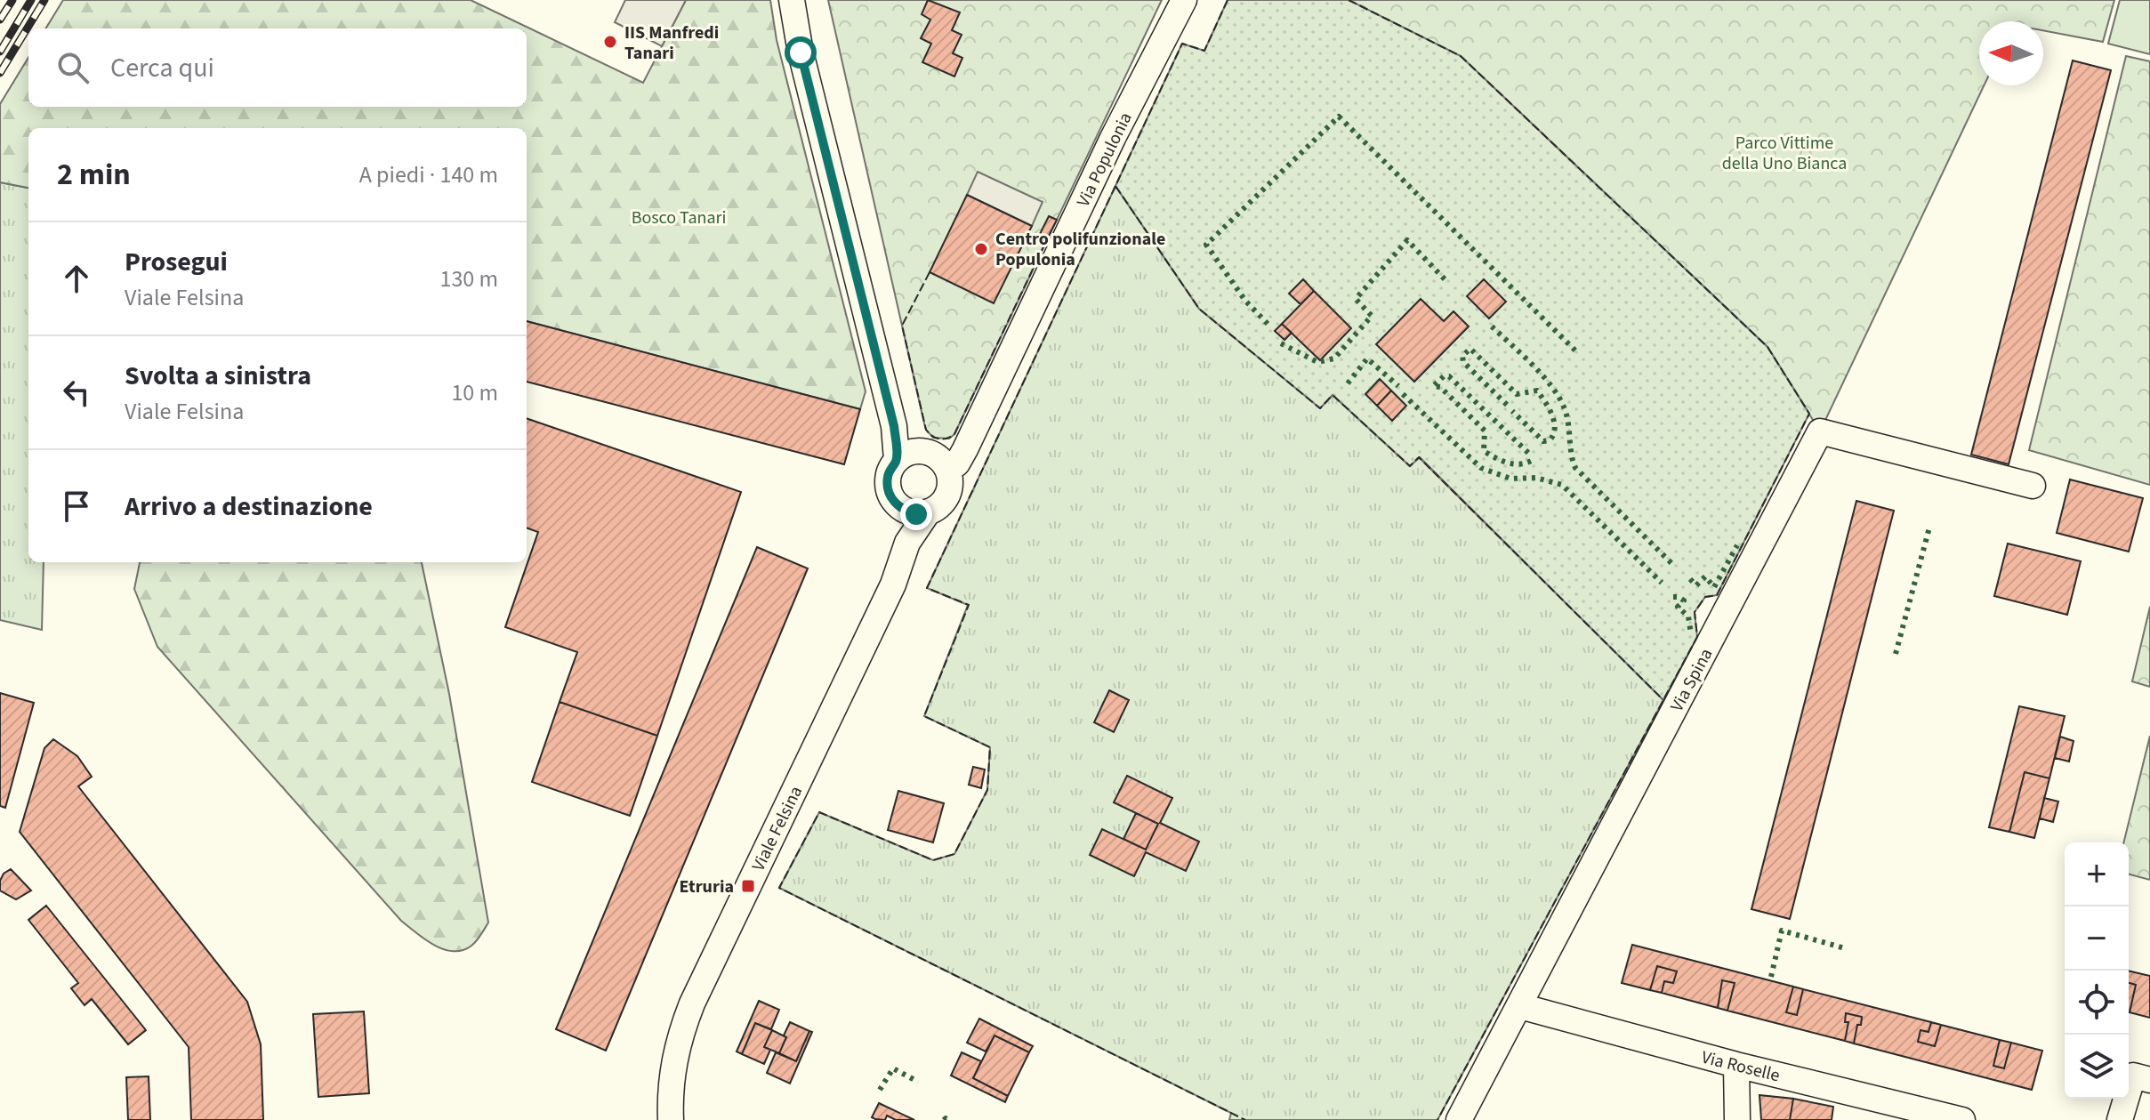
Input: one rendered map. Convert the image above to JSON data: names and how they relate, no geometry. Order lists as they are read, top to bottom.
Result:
{
  "streets": {
    "street": [
      "Via Populonia",
      "Via Spina",
      "Viale Felsina",
      "Via Roselle"
    ]
  },
  "crossings": [
    ["Via Populonia", "Viale Felsina"],
    ["Via Spina", "Via Roselle"]
  ],
  "parks": ["Parco Vittime della Uno Bianca", "Bosco Tanari"],
  "places": {
    "other": ["IIS Manfredi Tanari", "Centro polifunzionale Populonia"],
    "transit": ["Etruria"]
  },
  "north": "left",
  "page": {
    "search": "Cerca qui",
    "heading": ["2 min", "A piedi · 140 m"],
    "list": [
      ["Prosegui", "Viale Felsina", "130 m"],
      ["Svolta a sinistra", "Viale Felsina", "10 m"],
      "Arrivo a destinazione"
    ],
    "map_buttons": ["+", "−"]
  }
}
